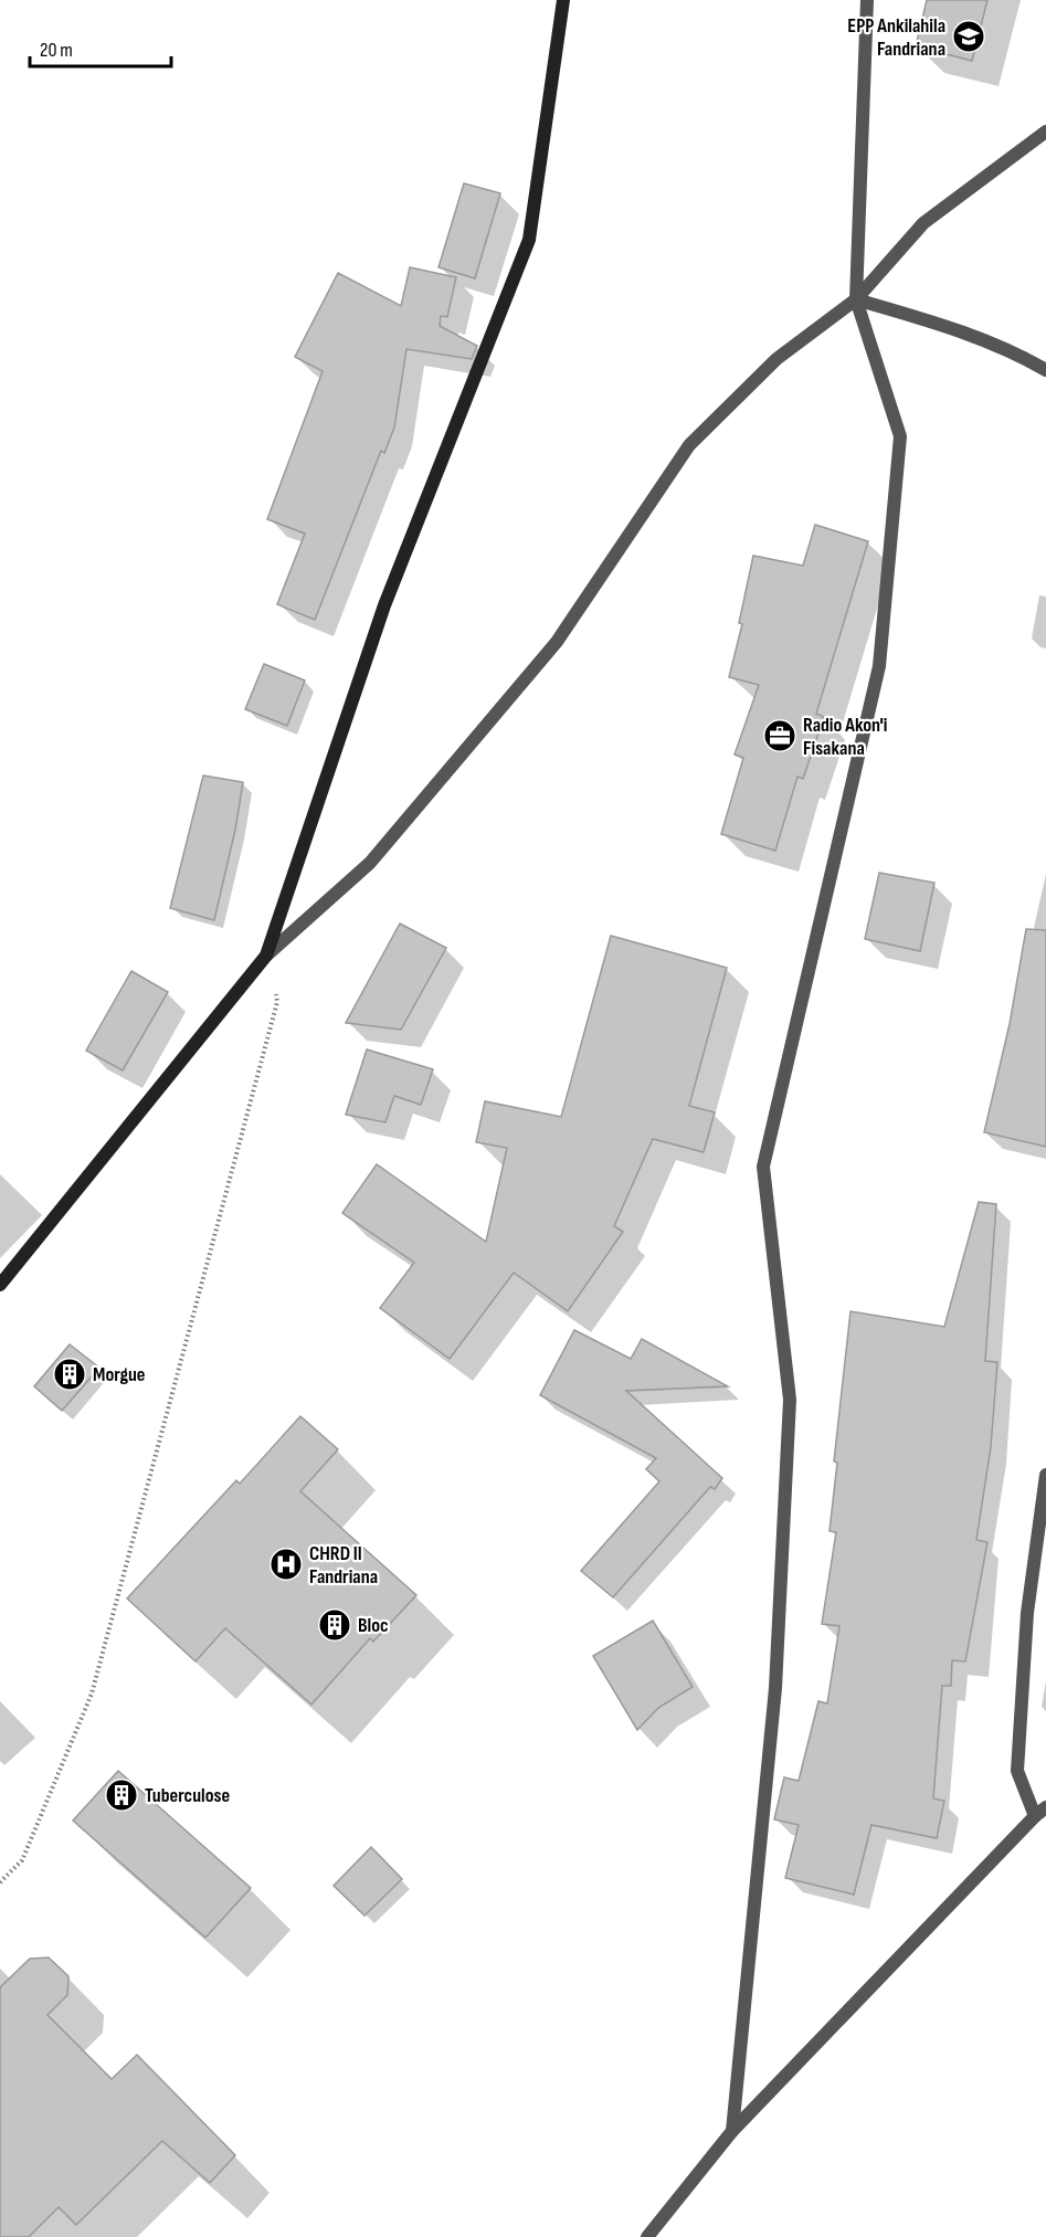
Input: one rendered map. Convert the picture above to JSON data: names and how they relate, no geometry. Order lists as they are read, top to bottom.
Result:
{
  "places": {
    "school or university": ["EPP Ankilahila Fandriana"],
    "office": ["Radio Akon'i Fisakana"],
    "building": ["Morgue", "Bloc", "Tuberculose"],
    "hospital": ["CHRD II Fandriana"]
  },
  "scale_bar": "20 m"
}
